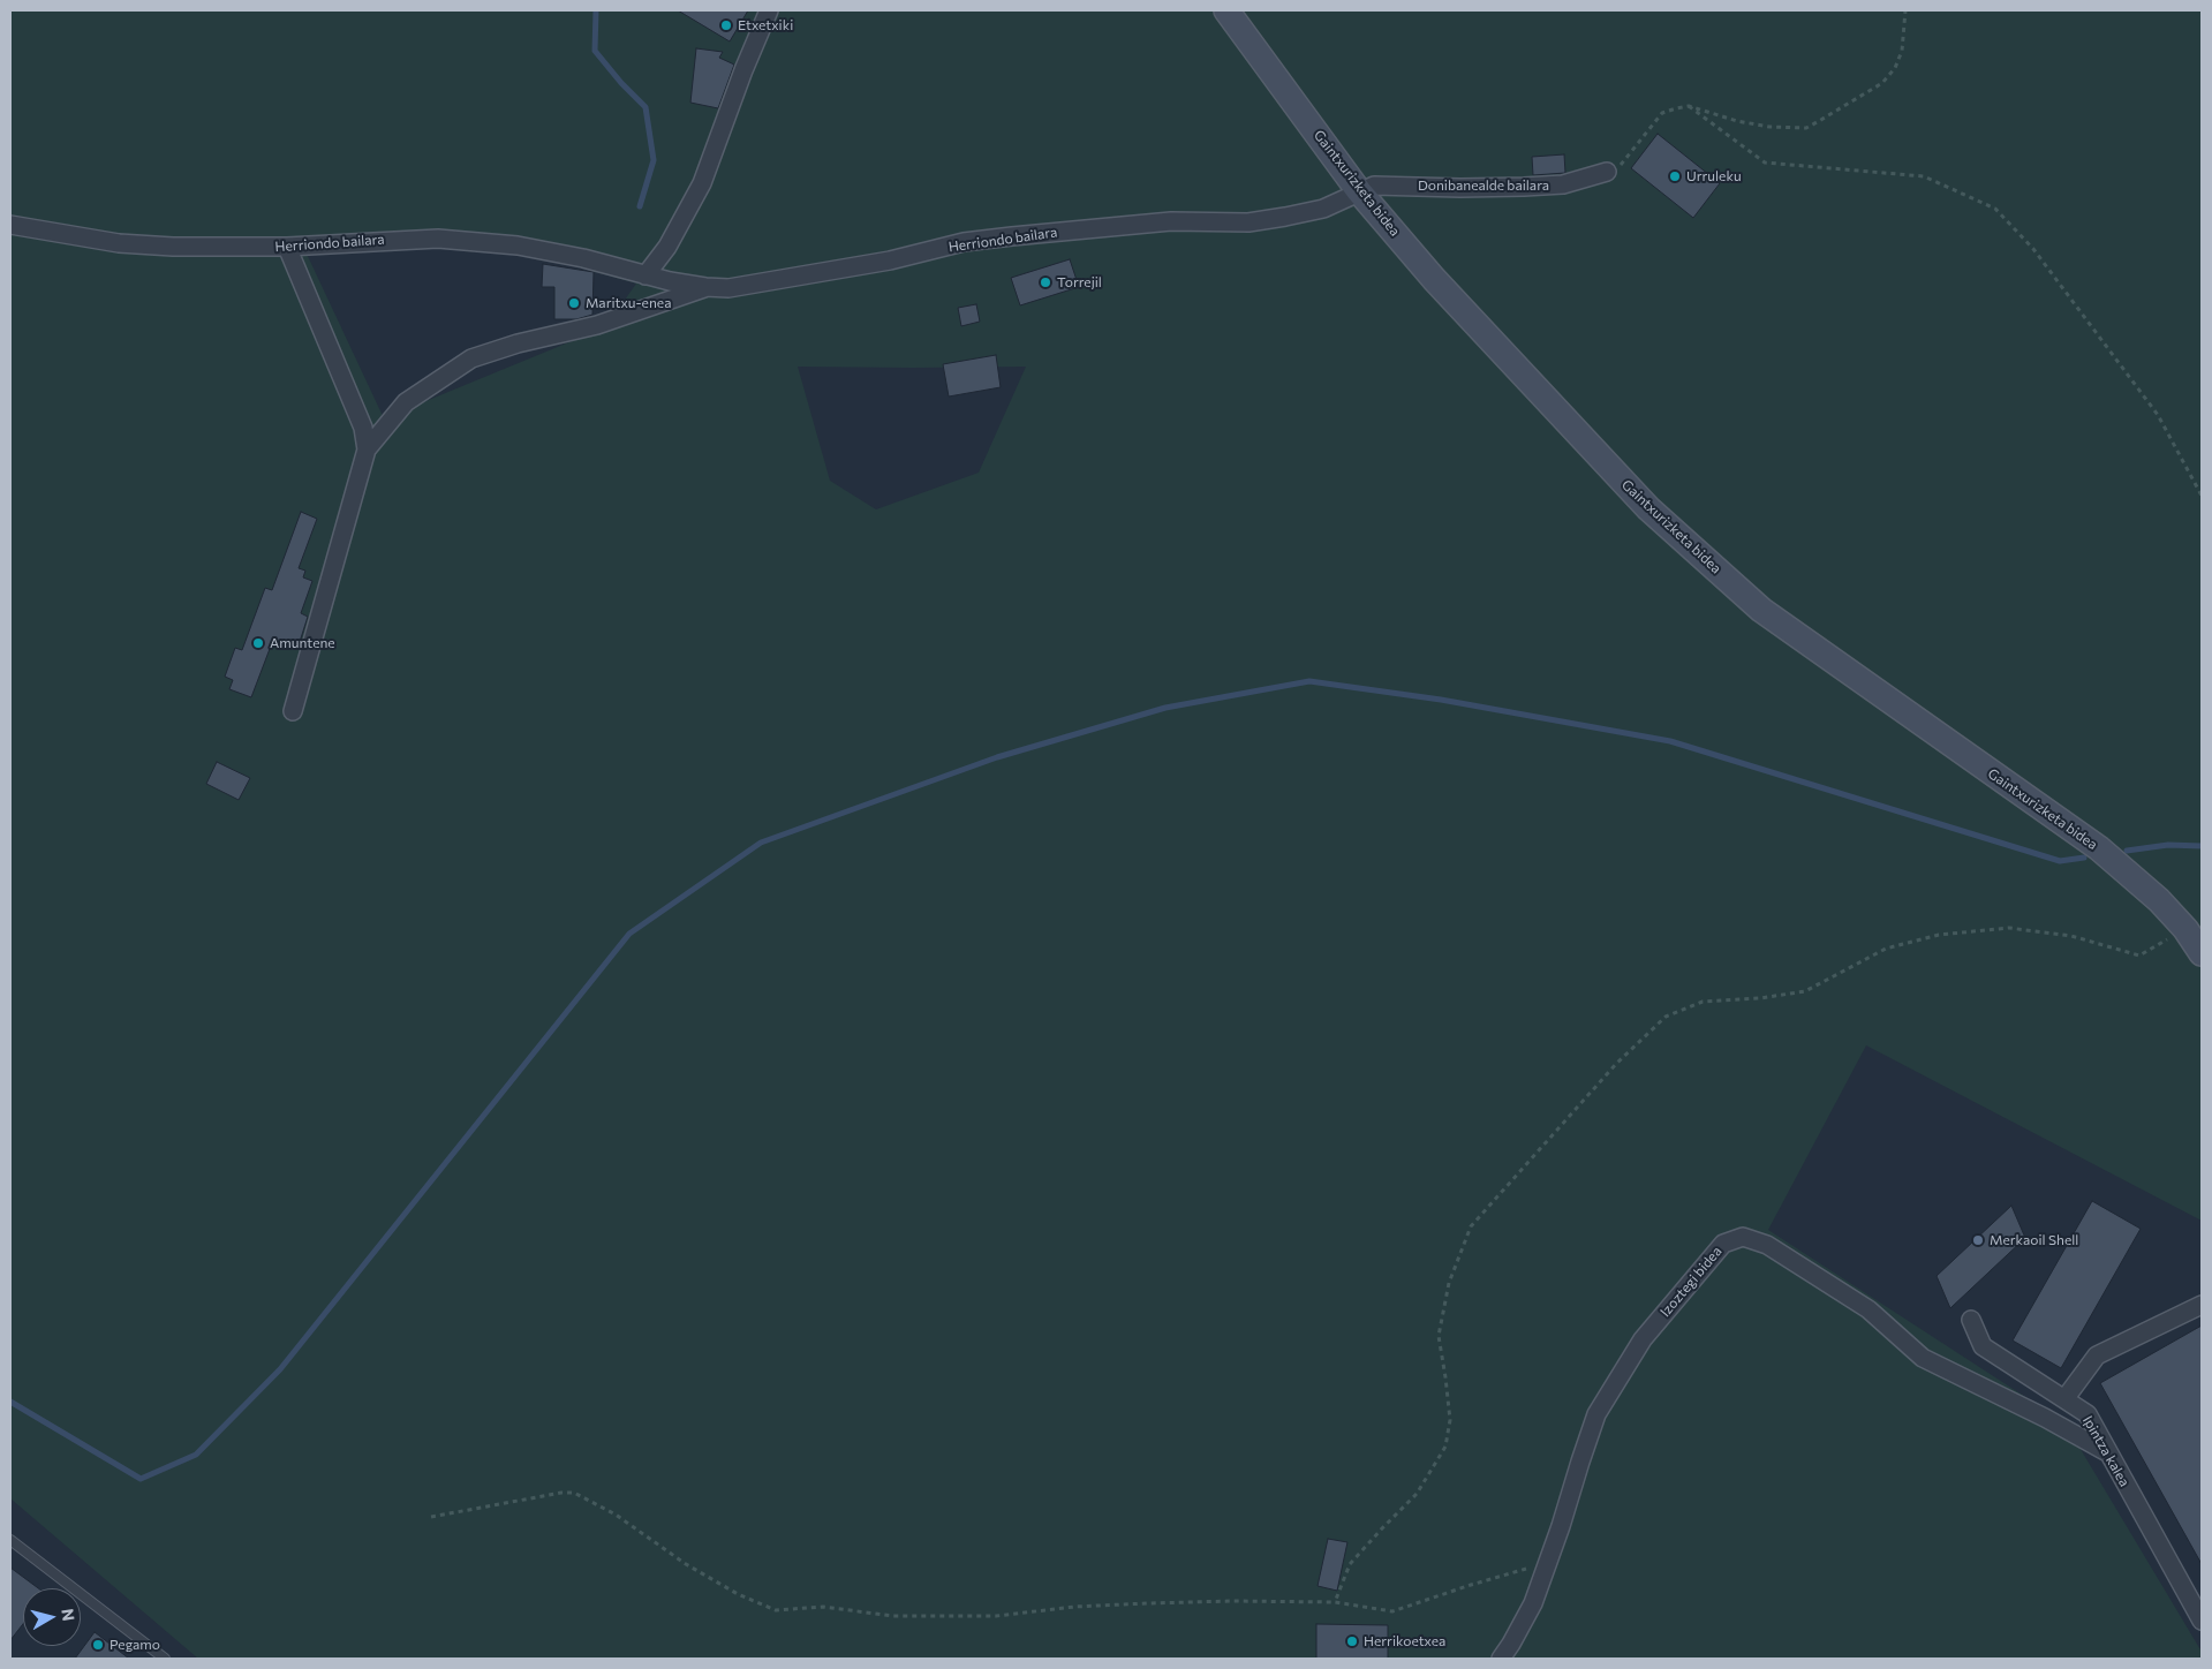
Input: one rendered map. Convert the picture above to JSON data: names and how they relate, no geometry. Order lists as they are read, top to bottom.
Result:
{
  "streets": {
    "main road": ["Gaintxurizketa bidea"],
    "street": [
      "Donibanealde bailara",
      "Herriondo bailara",
      "Izoztegi bidea",
      "Ipintza kalea"
    ]
  },
  "crossings": [
    ["Gaintxurizketa bidea", "Donibanealde bailara"],
    ["Gaintxurizketa bidea", "Herriondo bailara"],
    ["Donibanealde bailara", "Herriondo bailara"],
    ["Izoztegi bidea", "Ipintza kalea"]
  ],
  "places": [
    "Etxetxiki",
    "Urruleku",
    "Torrejil",
    "Maritxu-enea",
    "Amuntene",
    "Merkaoil Shell",
    "Herrikoetxea",
    "Pegamo"
  ],
  "north": "right"
}
